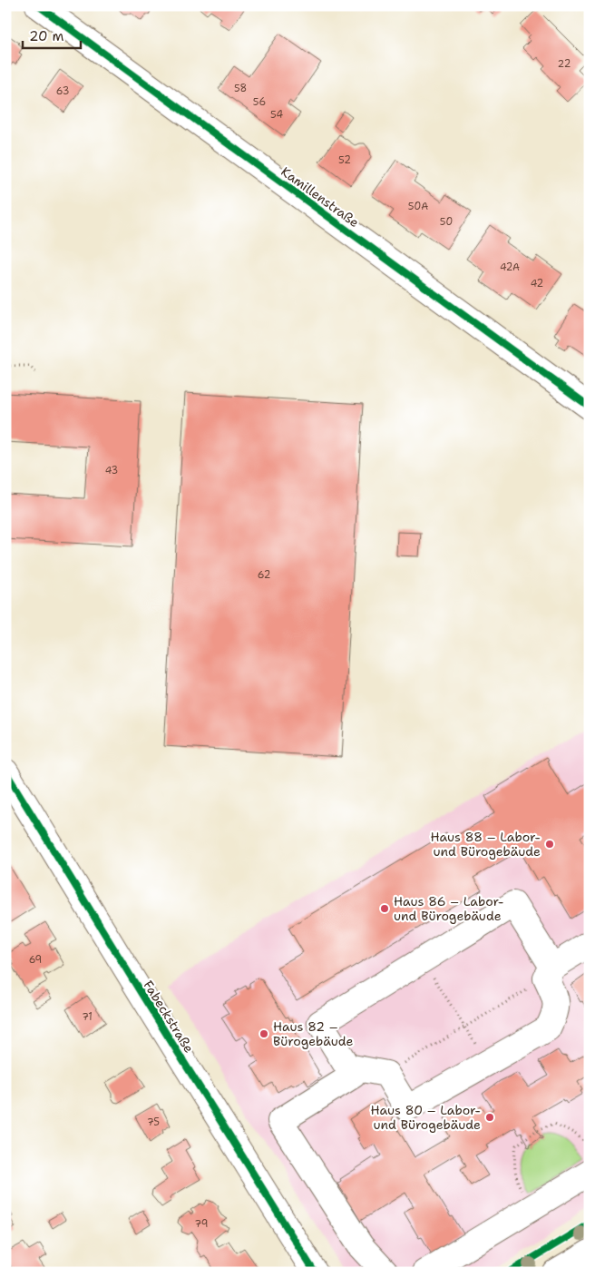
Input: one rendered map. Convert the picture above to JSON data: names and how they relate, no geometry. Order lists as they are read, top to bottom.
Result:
{
  "streets": {
    "street": ["Kamillenstraße", "Fabeckstraße"]
  },
  "places": [
    "Haus 88 – Labor- und Bürogebäude",
    "Haus 86 – Labor- und Bürogebäude",
    "Haus 82 – Bürogebäude",
    "Haus 80 – Labor- und Bürogebäude"
  ],
  "house_numbers": [
    "22",
    "58",
    "63",
    "56",
    "54",
    "52",
    "50A",
    "50",
    "42A",
    "42",
    "43",
    "62",
    "69",
    "71",
    "75",
    "79"
  ],
  "scale_bar": "20 m"
}
